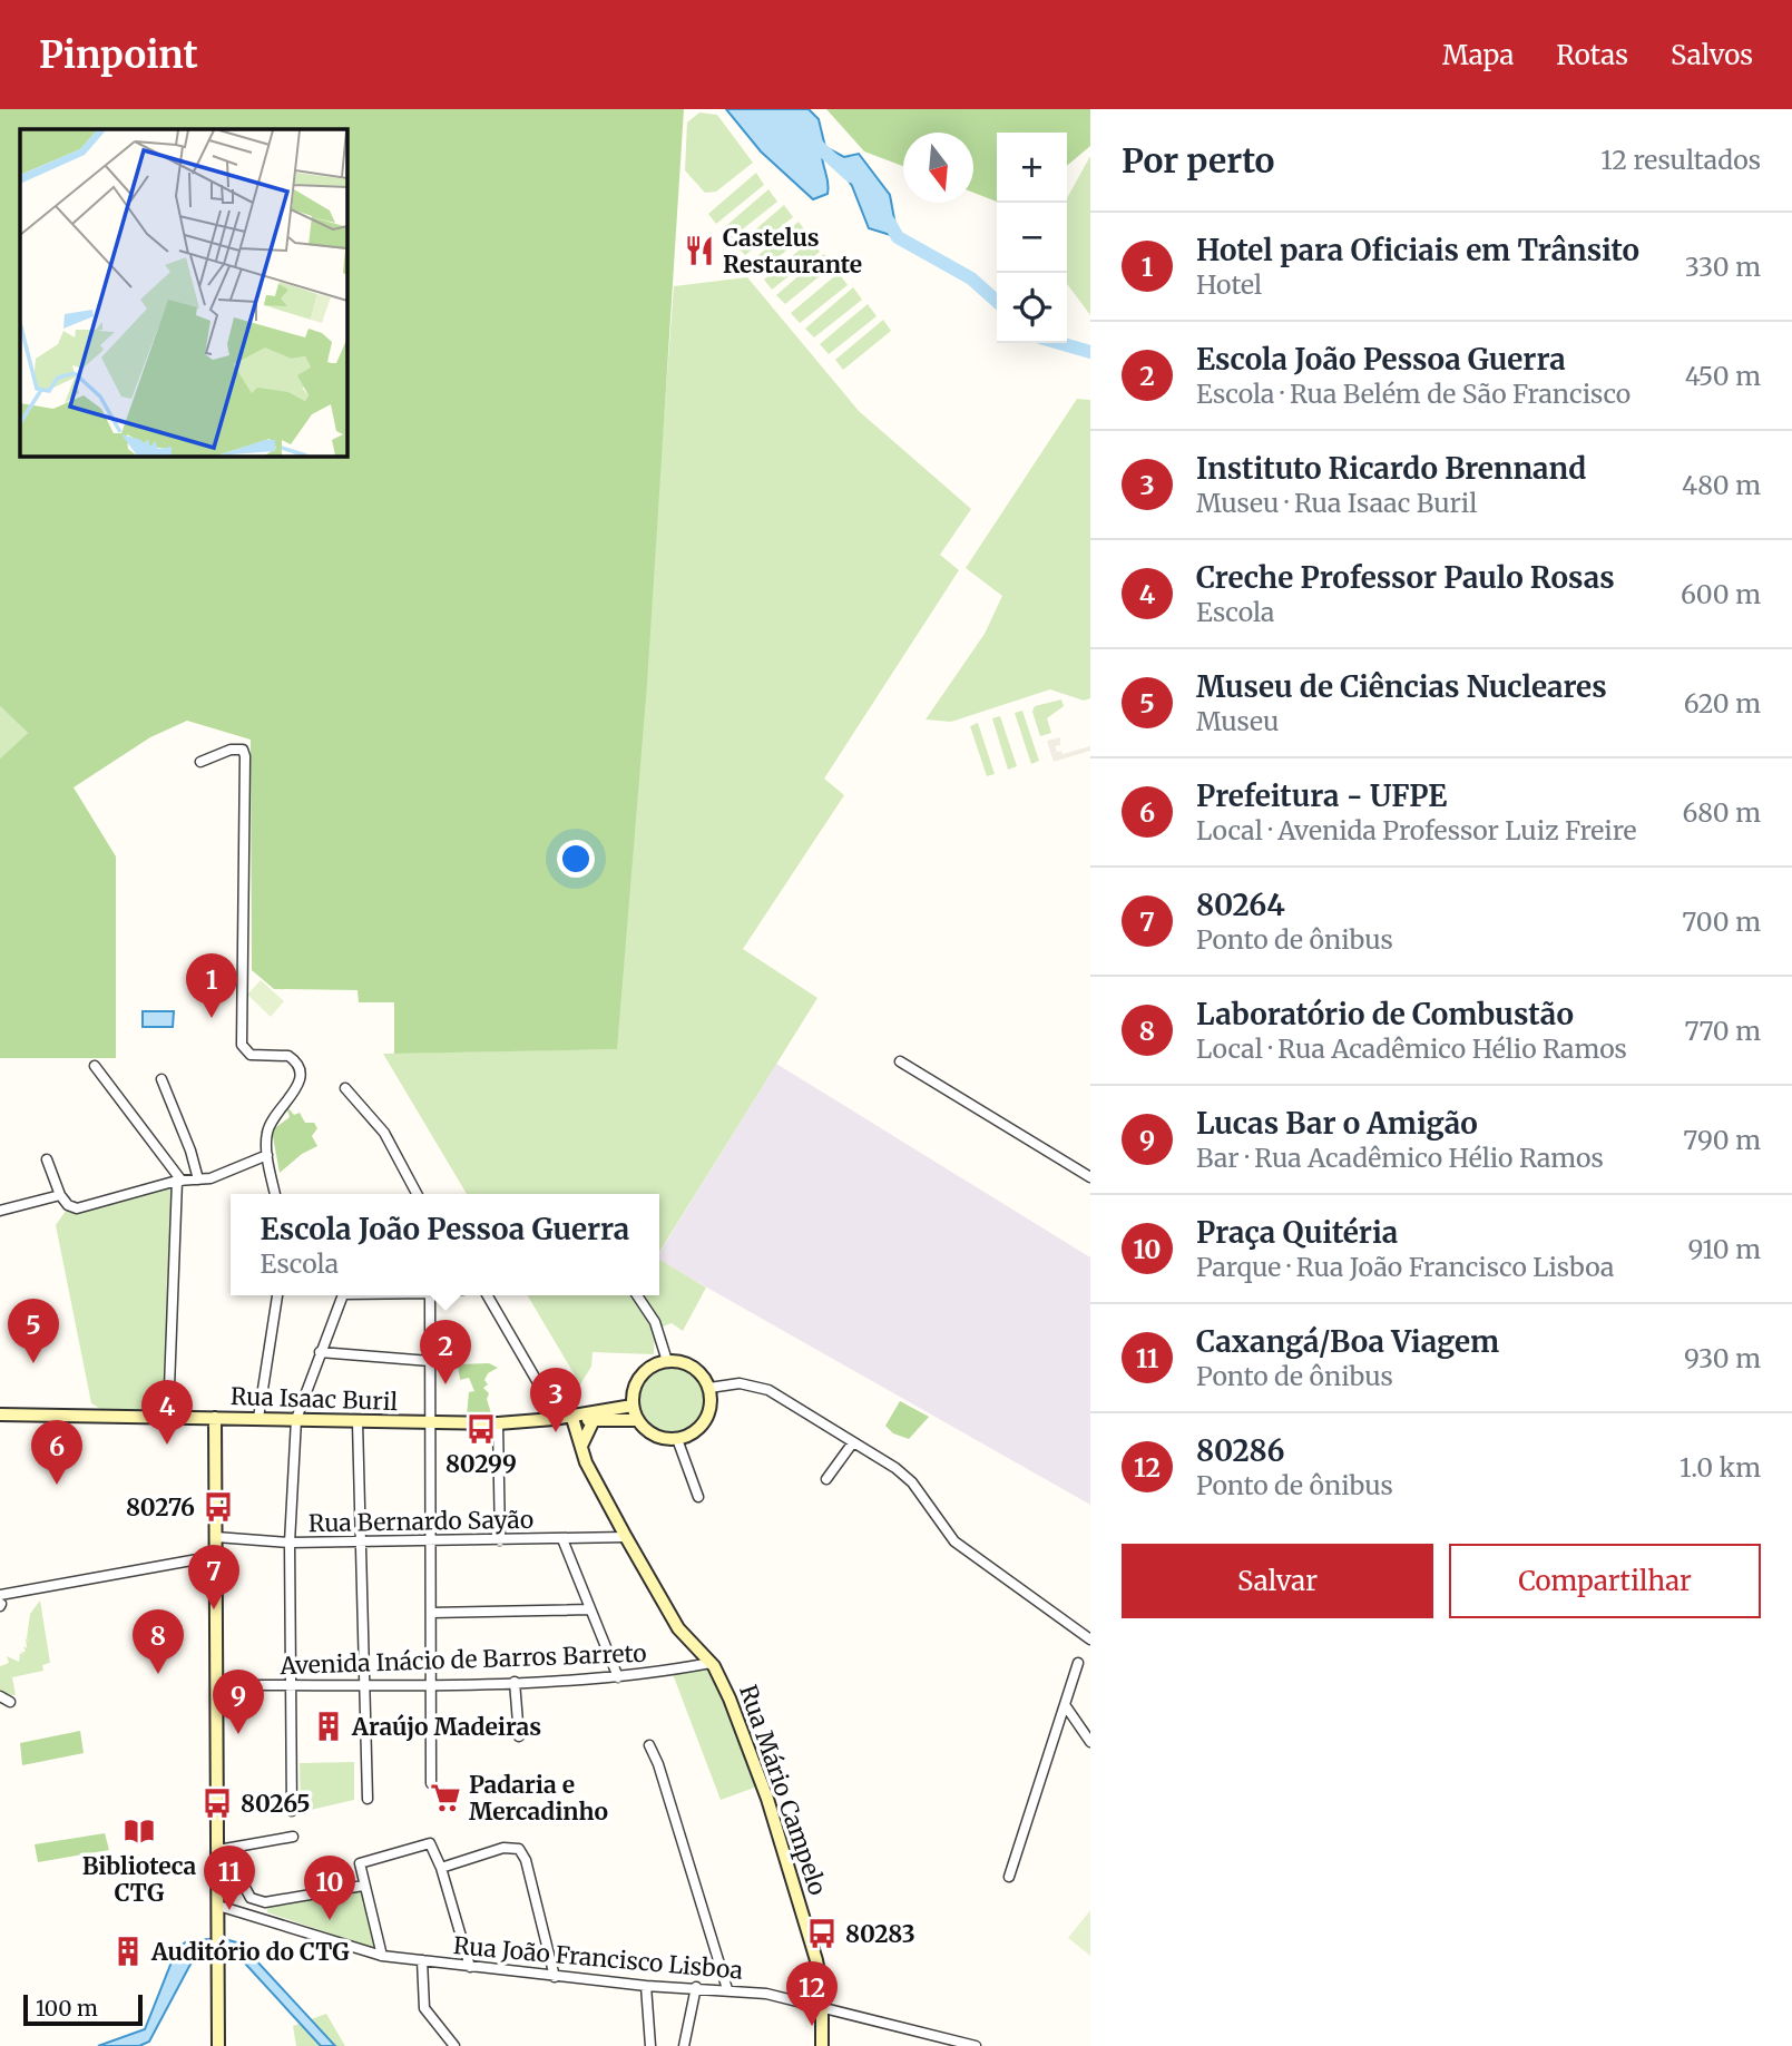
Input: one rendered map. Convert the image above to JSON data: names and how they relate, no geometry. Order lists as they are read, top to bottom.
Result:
{
  "streets": {
    "main road": ["Rua Isaac Buril", "Rua Mário Campelo"],
    "street": ["Rua Bernardo Sayão", "Avenida Inácio de Barros Barreto", "Rua João Francisco Lisboa"]
  },
  "crossings": [
    ["Rua Isaac Buril", "Rua Mário Campelo"],
    ["Rua Bernardo Sayão", "Rua Mário Campelo"],
    ["Avenida Inácio de Barros Barreto", "Rua Mário Campelo"],
    ["Rua Mário Campelo", "Rua João Francisco Lisboa"]
  ],
  "places": {
    "restaurant": ["Castelus Restaurante"],
    "bus stop": [
      "80299",
      "80276",
      "80265",
      "80283"
    ],
    "building": ["Araújo Madeiras", "Auditório do CTG"],
    "supermarket": ["Padaria e Mercadinho"],
    "library": ["Biblioteca CTG"]
  },
  "scale_bar": "100 m",
  "north": "bottom",
  "page": {
    "header": "Pinpoint",
    "nav": ["Mapa", "Rotas", "Salvos"],
    "heading": ["Por perto", "12 resultados"],
    "map_buttons": ["+", "−"],
    "list": [
      {
        "mark": "1",
        "name": "Hotel para Oficiais em Trânsito",
        "note": "Hotel",
        "value": "330 m"
      },
      {
        "mark": "2",
        "name": "Escola João Pessoa Guerra",
        "note": "Escola · Rua Belém de São Francisco",
        "value": "450 m"
      },
      {
        "mark": "3",
        "name": "Instituto Ricardo Brennand",
        "note": "Museu · Rua Isaac Buril",
        "value": "480 m"
      },
      {
        "mark": "4",
        "name": "Creche Professor Paulo Rosas",
        "note": "Escola",
        "value": "600 m"
      },
      {
        "mark": "5",
        "name": "Museu de Ciências Nucleares",
        "note": "Museu",
        "value": "620 m"
      },
      {
        "mark": "6",
        "name": "Prefeitura - UFPE",
        "note": "Local · Avenida Professor Luiz Freire",
        "value": "680 m"
      },
      {
        "mark": "7",
        "name": "80264",
        "note": "Ponto de ônibus",
        "value": "700 m"
      },
      {
        "mark": "8",
        "name": "Laboratório de Combustão",
        "note": "Local · Rua Acadêmico Hélio Ramos",
        "value": "770 m"
      },
      {
        "mark": "9",
        "name": "Lucas Bar o Amigão",
        "note": "Bar · Rua Acadêmico Hélio Ramos",
        "value": "790 m"
      },
      {
        "mark": "10",
        "name": "Praça Quitéria",
        "note": "Parque · Rua João Francisco Lisboa",
        "value": "910 m"
      },
      {
        "mark": "11",
        "name": "Caxangá/Boa Viagem",
        "note": "Ponto de ônibus",
        "value": "930 m"
      },
      {
        "mark": "12",
        "name": "80286",
        "note": "Ponto de ônibus",
        "value": "1.0 km"
      }
    ],
    "pins": [
      "1",
      "5",
      "2",
      "3",
      "4",
      "6",
      "7",
      "8",
      "9",
      "11",
      "10",
      "12"
    ],
    "popup": ["Escola João Pessoa Guerra", "Escola"],
    "buttons": ["Salvar", "Compartilhar"],
    "scale": "100 m"
  }
}
